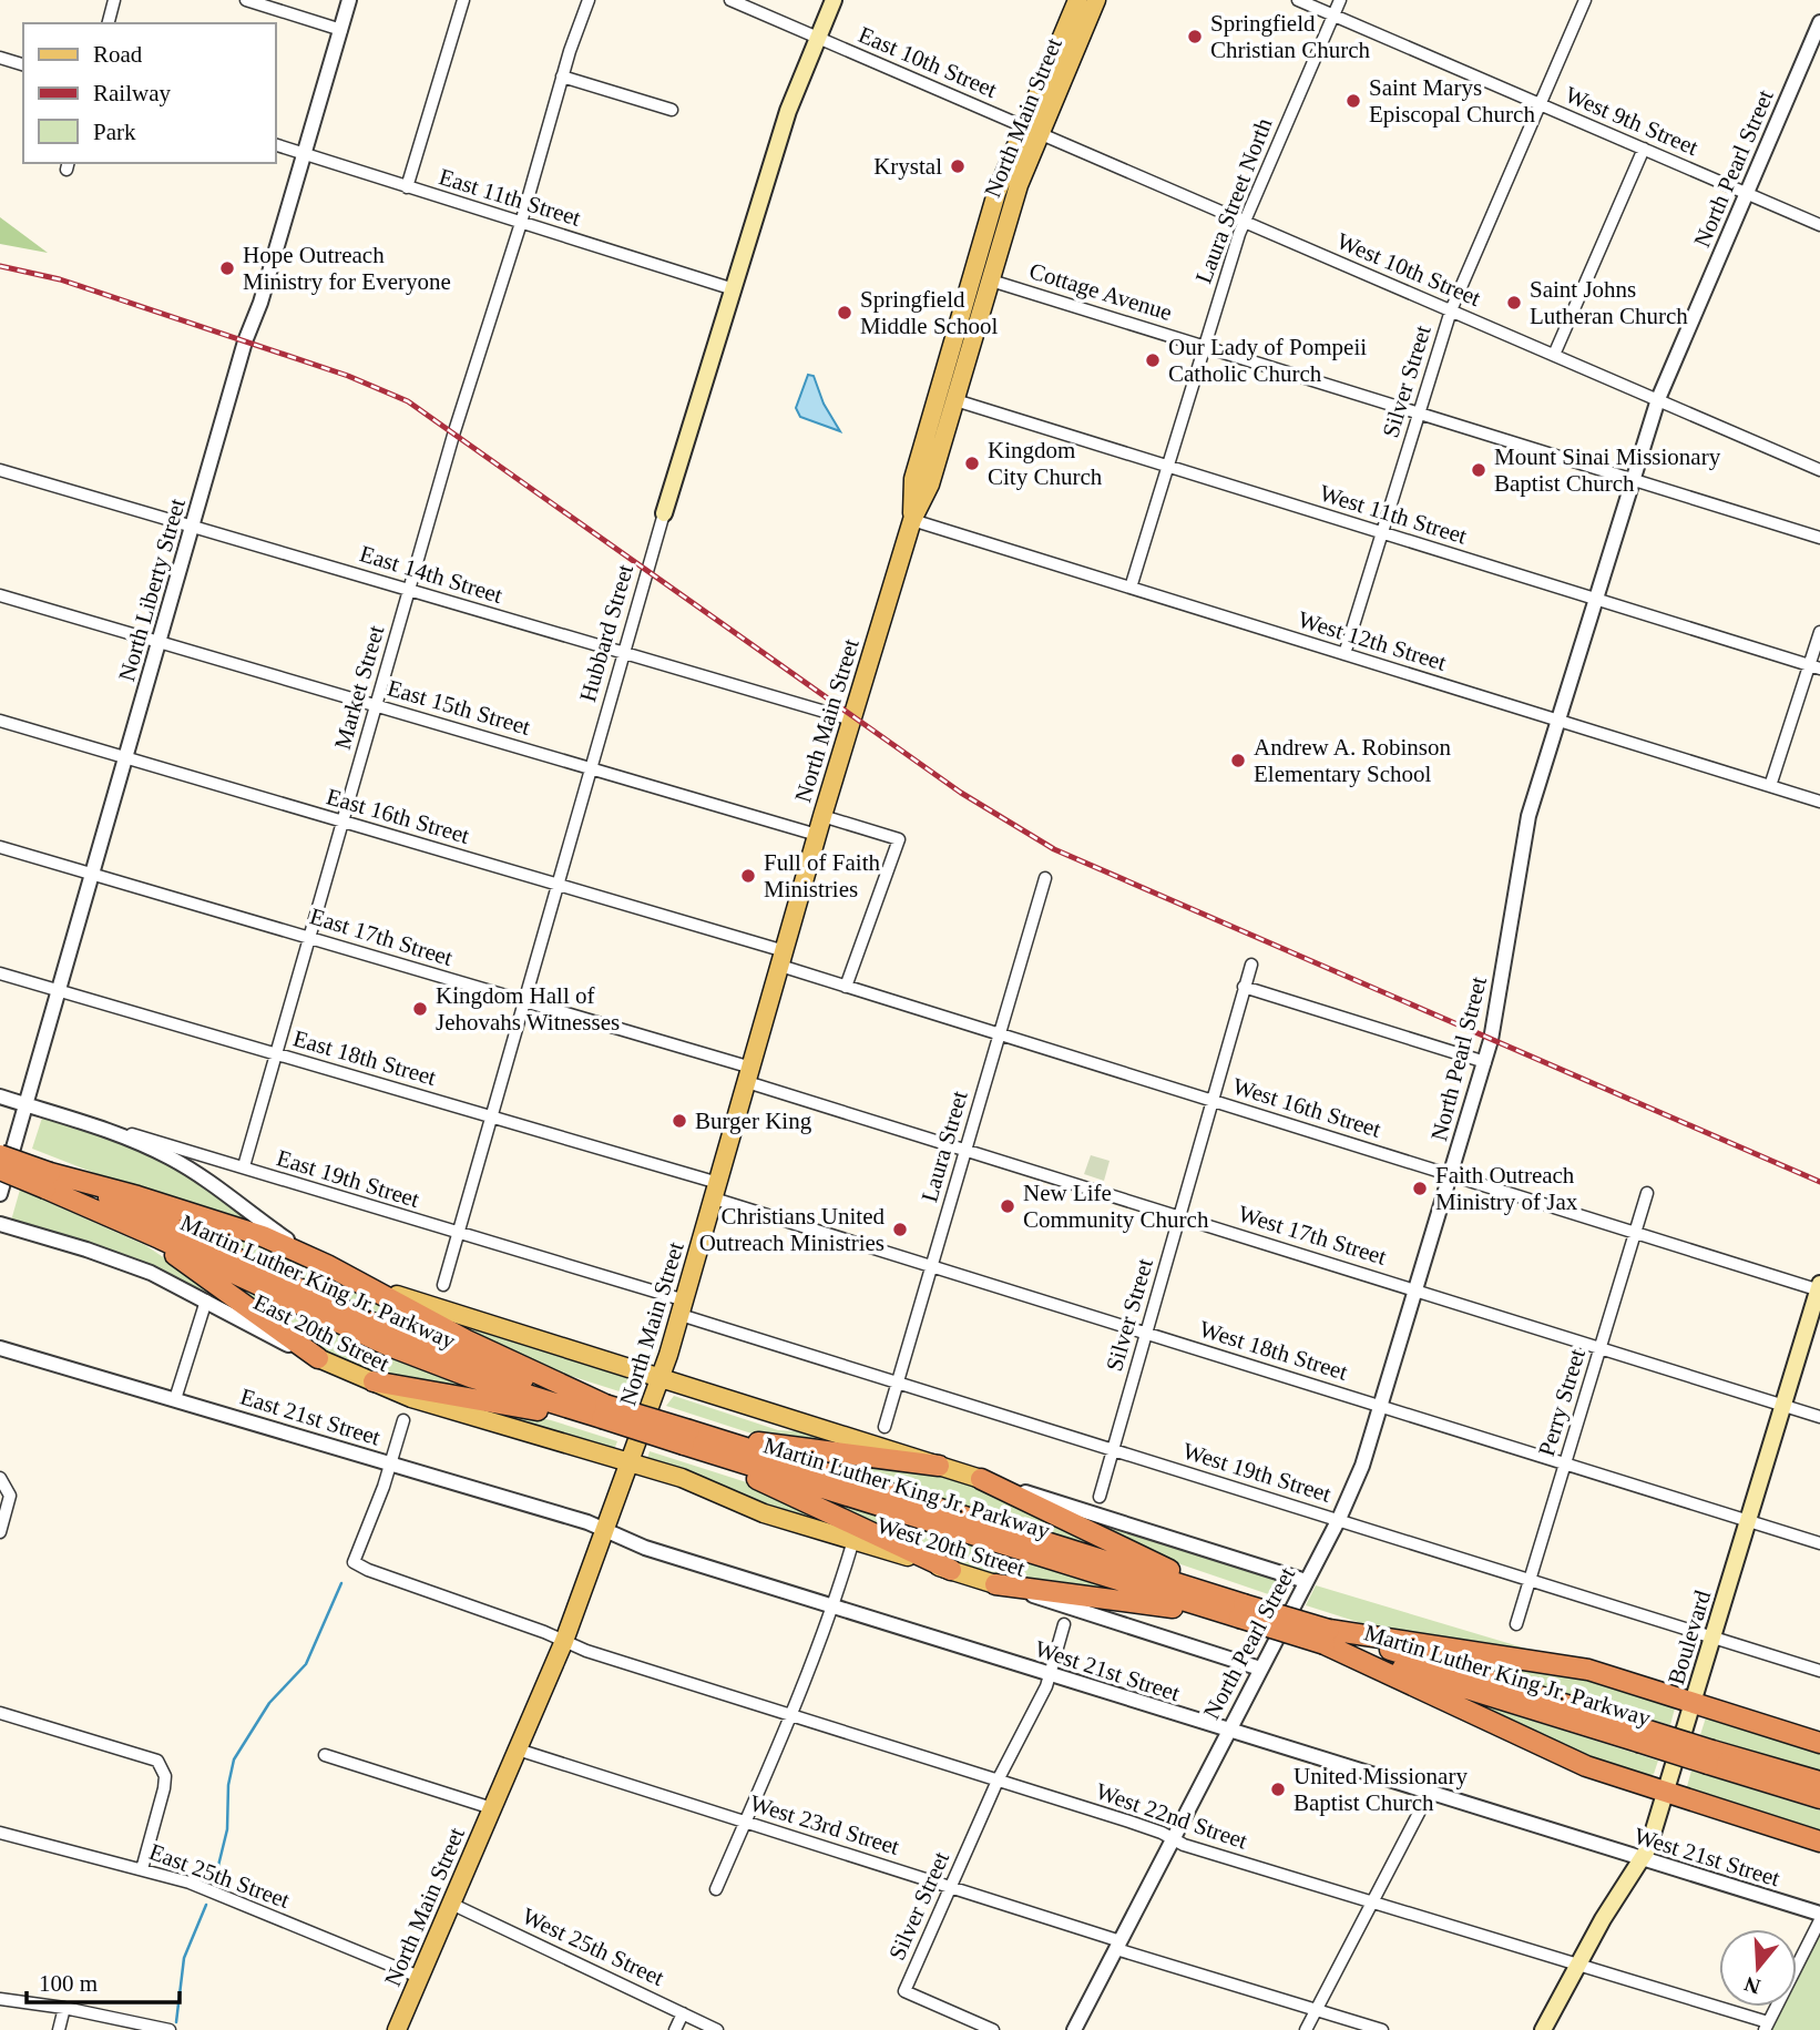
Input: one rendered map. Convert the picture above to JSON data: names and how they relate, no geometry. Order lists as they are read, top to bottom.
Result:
{
  "streets": {
    "highway": ["Martin Luther King Jr. Parkway"],
    "main road": [
      "North Main Street",
      "Hubbard Street",
      "East 20th Street",
      "West 20th Street",
      "Boulevard"
    ],
    "street": [
      "East 10th Street",
      "West 9th Street",
      "North Pearl Street",
      "East 11th Street",
      "Laura Street North",
      "West 10th Street",
      "Cottage Avenue",
      "Silver Street",
      "West 11th Street",
      "East 14th Street",
      "North Liberty Street",
      "West 12th Street",
      "Market Street",
      "East 15th Street",
      "East 16th Street",
      "East 17th Street",
      "East 18th Street",
      "West 16th Street",
      "Laura Street",
      "East 19th Street",
      "West 17th Street",
      "West 18th Street",
      "Perry Street",
      "East 21st Street",
      "West 19th Street",
      "West 21st Street",
      "West 22nd Street",
      "West 23rd Street",
      "East 25th Street",
      "West 25th Street"
    ]
  },
  "crossings": [
    ["East 10th Street", "North Main Street"],
    ["East 10th Street", "West 10th Street"],
    ["East 10th Street", "Hubbard Street"],
    ["North Main Street", "West 10th Street"],
    ["North Main Street", "Cottage Avenue"],
    ["North Main Street", "West 11th Street"],
    ["North Main Street", "East 14th Street"],
    ["North Main Street", "West 12th Street"],
    ["North Main Street", "East 15th Street"],
    ["North Main Street", "East 16th Street"],
    ["North Main Street", "East 17th Street"],
    ["North Main Street", "East 18th Street"],
    ["North Main Street", "West 16th Street"],
    ["North Main Street", "East 19th Street"],
    ["North Main Street", "West 17th Street"],
    ["North Main Street", "East 20th Street"],
    ["North Main Street", "West 18th Street"],
    ["North Main Street", "East 21st Street"],
    ["North Main Street", "West 19th Street"],
    ["North Main Street", "West 20th Street"],
    ["North Main Street", "West 21st Street"],
    ["North Main Street", "West 22nd Street"],
    ["North Main Street", "West 23rd Street"],
    ["North Main Street", "East 25th Street"],
    ["North Main Street", "West 25th Street"],
    ["West 9th Street", "North Pearl Street"],
    ["West 9th Street", "Laura Street North"],
    ["West 9th Street", "Silver Street"],
    ["North Pearl Street", "West 10th Street"],
    ["North Pearl Street", "Cottage Avenue"],
    ["North Pearl Street", "West 11th Street"],
    ["North Pearl Street", "West 12th Street"],
    ["North Pearl Street", "West 16th Street"],
    ["North Pearl Street", "West 17th Street"],
    ["North Pearl Street", "West 18th Street"],
    ["North Pearl Street", "West 19th Street"],
    ["North Pearl Street", "West 20th Street"],
    ["North Pearl Street", "West 21st Street"],
    ["North Pearl Street", "West 22nd Street"],
    ["North Pearl Street", "West 23rd Street"],
    ["East 11th Street", "North Liberty Street"],
    ["East 11th Street", "Hubbard Street"],
    ["East 11th Street", "Market Street"],
    ["Laura Street North", "West 10th Street"],
    ["Laura Street North", "Cottage Avenue"],
    ["Laura Street North", "West 11th Street"],
    ["Laura Street North", "West 12th Street"],
    ["West 10th Street", "Silver Street"],
    ["Cottage Avenue", "Silver Street"],
    ["Silver Street", "West 11th Street"],
    ["Silver Street", "West 12th Street"],
    ["Silver Street", "West 16th Street"],
    ["Silver Street", "West 17th Street"],
    ["Silver Street", "West 18th Street"],
    ["Silver Street", "West 19th Street"],
    ["Silver Street", "West 21st Street"],
    ["Silver Street", "West 22nd Street"],
    ["Silver Street", "West 23rd Street"],
    ["East 14th Street", "North Liberty Street"],
    ["East 14th Street", "Hubbard Street"],
    ["East 14th Street", "Market Street"],
    ["North Liberty Street", "East 15th Street"],
    ["North Liberty Street", "East 16th Street"],
    ["North Liberty Street", "East 17th Street"],
    ["North Liberty Street", "East 18th Street"],
    ["North Liberty Street", "East 19th Street"],
    ["Hubbard Street", "East 15th Street"],
    ["Hubbard Street", "East 16th Street"],
    ["Hubbard Street", "East 17th Street"],
    ["Hubbard Street", "East 18th Street"],
    ["Hubbard Street", "East 19th Street"],
    ["Market Street", "East 15th Street"],
    ["Market Street", "East 16th Street"],
    ["Market Street", "East 17th Street"],
    ["Market Street", "East 18th Street"],
    ["Market Street", "East 19th Street"],
    ["East 16th Street", "West 16th Street"],
    ["East 17th Street", "West 17th Street"],
    ["East 18th Street", "West 18th Street"],
    ["West 16th Street", "Laura Street"],
    ["West 16th Street", "Perry Street"],
    ["West 16th Street", "Boulevard"],
    ["Laura Street", "West 17th Street"],
    ["Laura Street", "West 18th Street"],
    ["Laura Street", "West 19th Street"],
    ["East 19th Street", "West 19th Street"],
    ["West 17th Street", "Perry Street"],
    ["West 17th Street", "Boulevard"],
    ["East 20th Street", "West 20th Street"],
    ["West 18th Street", "Perry Street"],
    ["West 18th Street", "Boulevard"],
    ["Perry Street", "West 19th Street"],
    ["East 21st Street", "West 21st Street"],
    ["East 21st Street", "West 22nd Street"],
    ["West 19th Street", "Boulevard"],
    ["Boulevard", "West 21st Street"],
    ["Boulevard", "West 22nd Street"]
  ],
  "places": [
    "Springfield Christian Church",
    "Saint Marys Episcopal Church",
    "Krystal",
    "Hope Outreach Ministry for Everyone",
    "Saint Johns Lutheran Church",
    "Springfield Middle School",
    "Our Lady of Pompeii Catholic Church",
    "Kingdom City Church",
    "Mount Sinai Missionary Baptist Church",
    "Andrew A. Robinson Elementary School",
    "Full of Faith Ministries",
    "Kingdom Hall of Jehovahs Witnesses",
    "Burger King",
    "Faith Outreach Ministry of Jax",
    "New Life Community Church",
    "Christians United Outreach Ministries",
    "United Missionary Baptist Church"
  ],
  "legend": ["Road", "Railway", "Park"],
  "scale_bar": "100 m",
  "north": "bottom"
}
